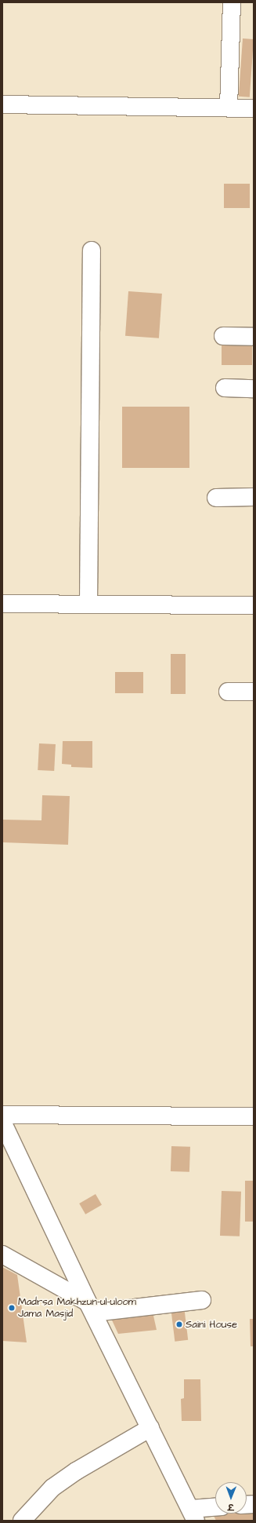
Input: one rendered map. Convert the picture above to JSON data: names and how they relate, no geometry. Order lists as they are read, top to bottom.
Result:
{
  "places": ["Madrsa Makhzun-ul-uloom Jama Masjid", "Saini House"],
  "north": "bottom"
}
